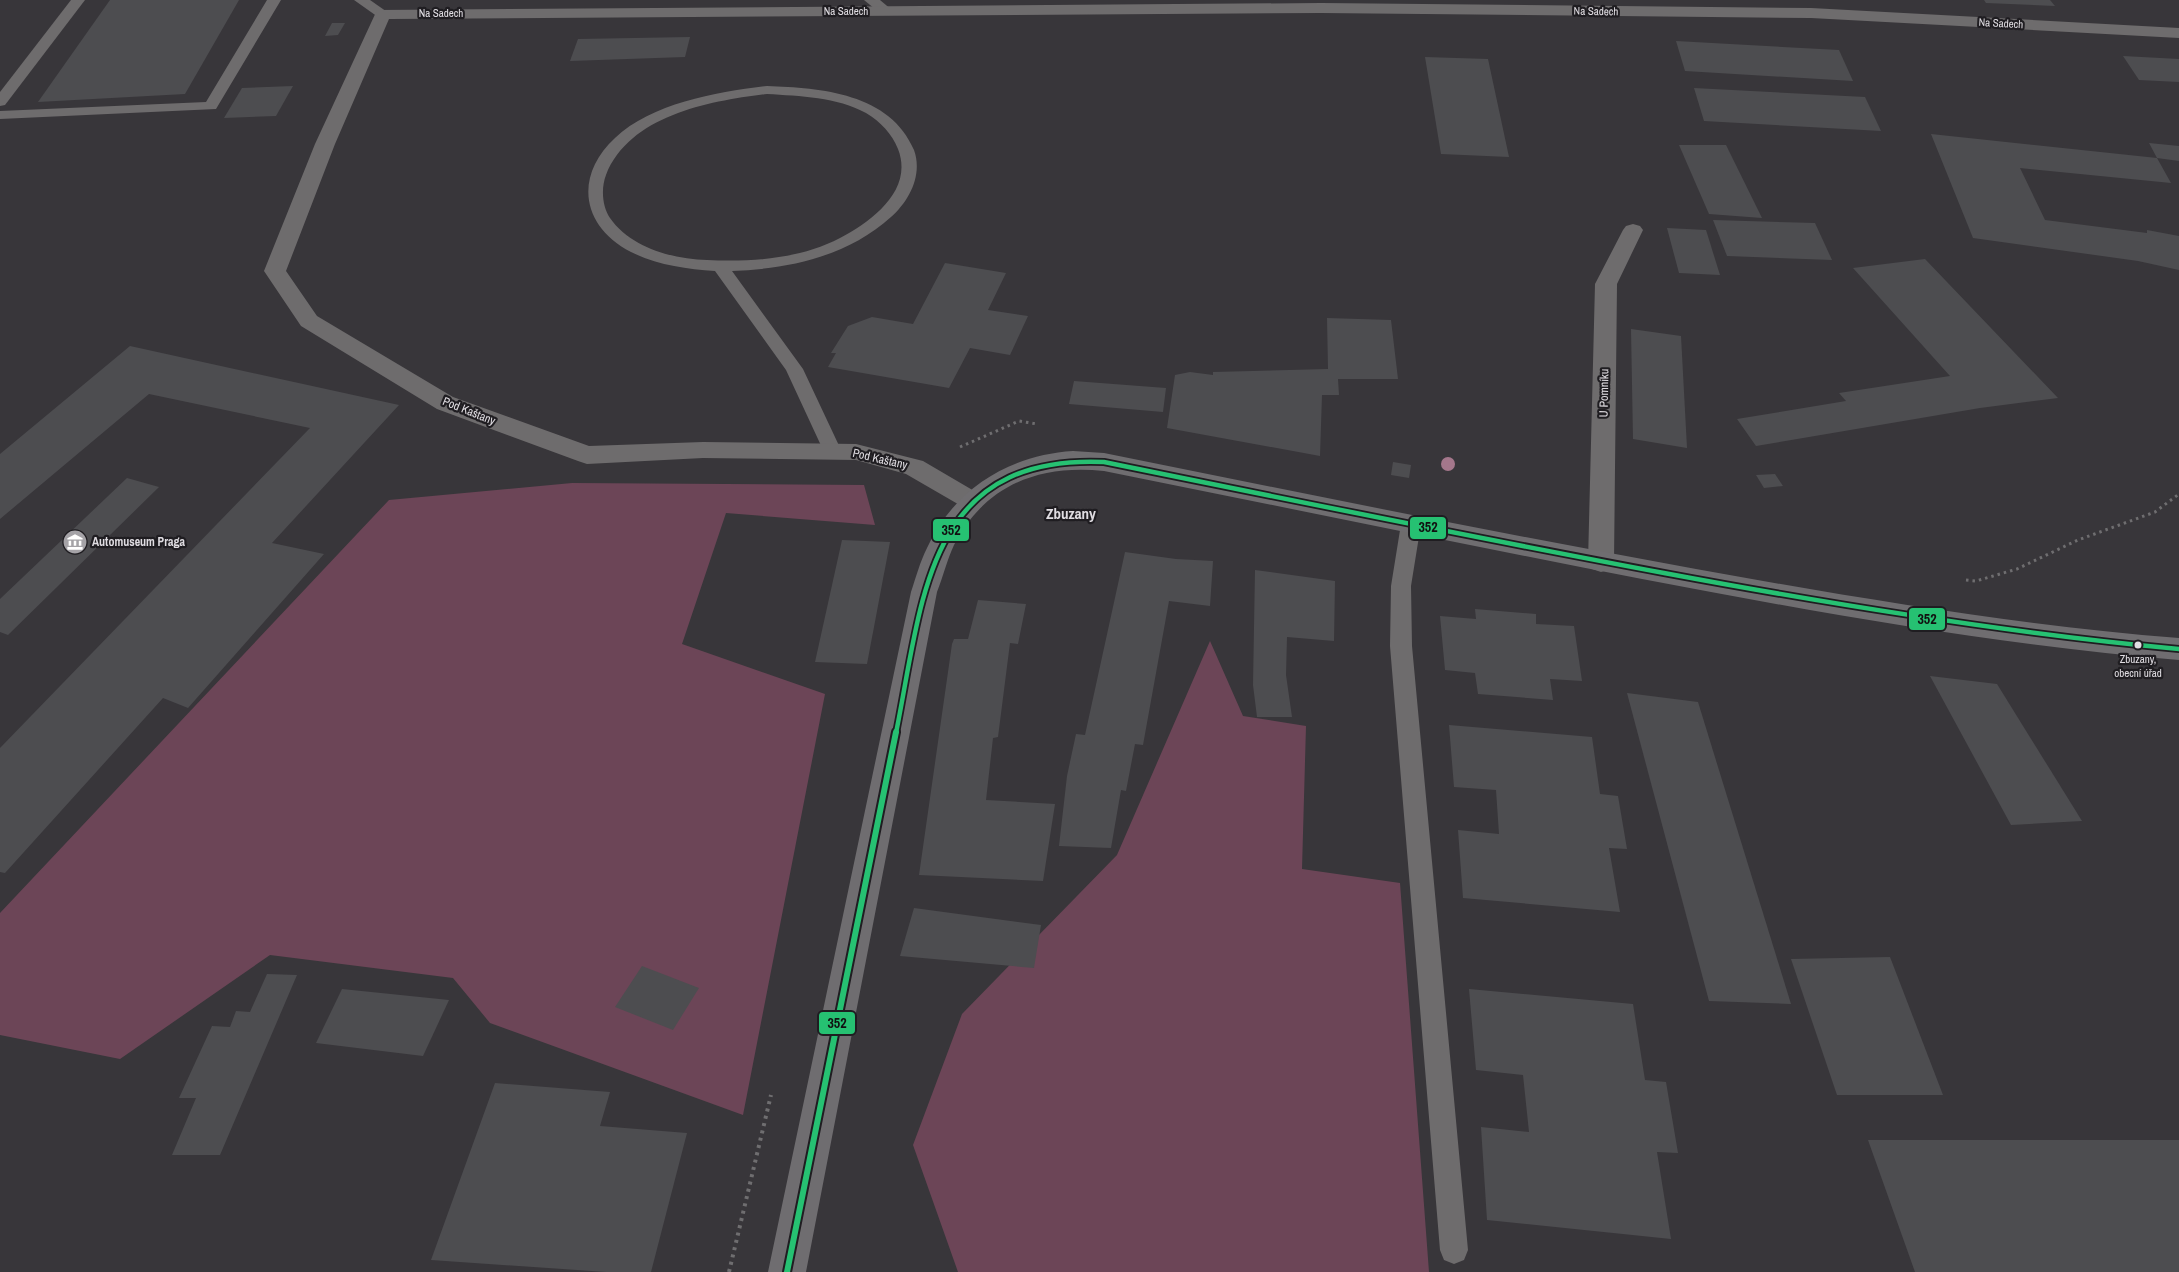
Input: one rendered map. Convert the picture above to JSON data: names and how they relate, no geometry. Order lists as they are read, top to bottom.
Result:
{
  "streets": {
    "street": ["Na Sadech", "U Pomníku", "Pod Kaštany"]
  },
  "crossings": [
    ["Na Sadech", "Pod Kaštany"]
  ],
  "districts": ["Zbuzany"],
  "places": {
    "museum": ["Automuseum Praga"],
    "other": ["Zbuzany, obecní úřad"]
  },
  "lines": ["transit line 352"]
}
